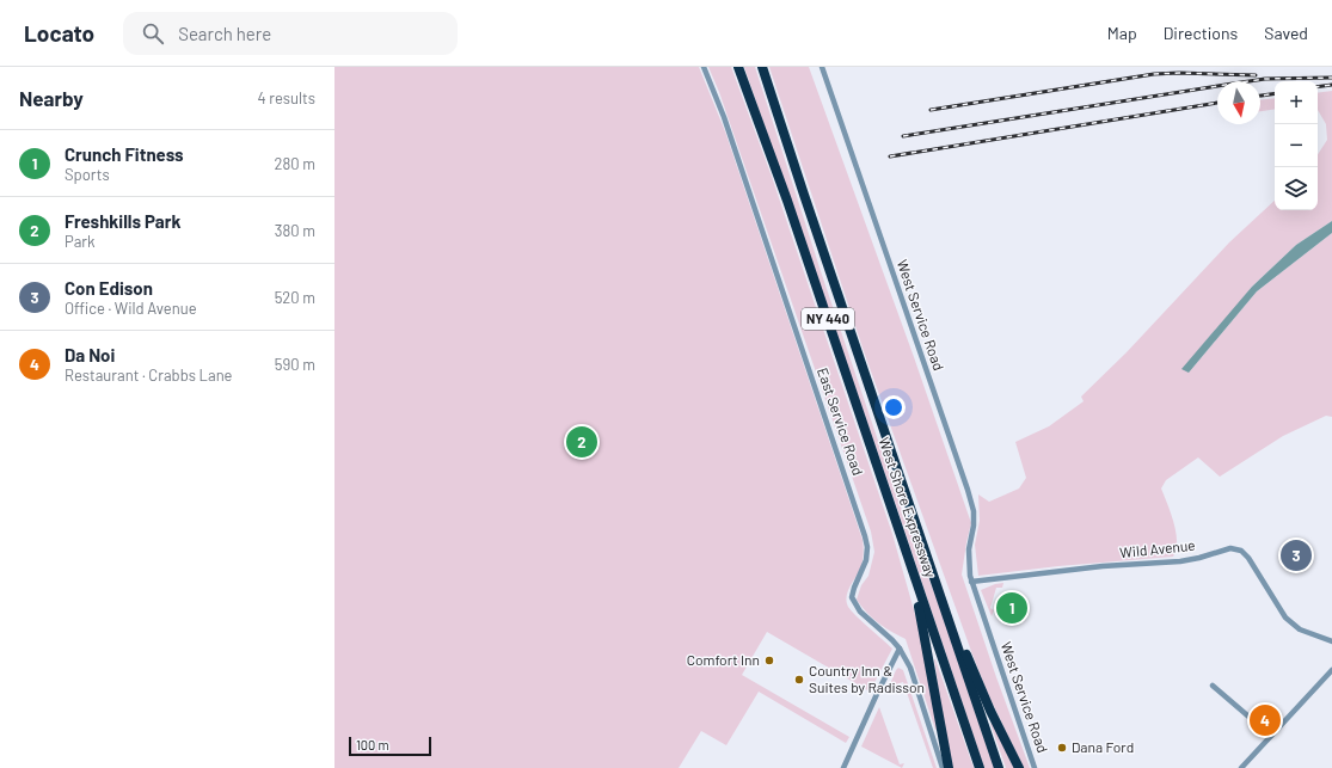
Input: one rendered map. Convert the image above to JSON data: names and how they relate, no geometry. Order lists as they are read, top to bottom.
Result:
{
  "streets": {
    "highway": ["NY 440", "West Shore Expressway"],
    "street": ["West Service Road", "East Service Road", "Wild Avenue"]
  },
  "crossings": [
    ["West Service Road", "Wild Avenue"]
  ],
  "places": ["Comfort Inn", "Country Inn & Suites by Radisson", "Dana Ford"],
  "scale_bar": "100 m",
  "north": "bottom",
  "page": {
    "header": "Locato",
    "search": "Search here",
    "nav": ["Map", "Directions", "Saved"],
    "heading": ["Nearby", "4 results"],
    "map_buttons": ["+", "−"],
    "list": [
      {
        "mark": "1",
        "name": "Crunch Fitness",
        "note": "Sports",
        "value": "280 m"
      },
      {
        "mark": "2",
        "name": "Freshkills Park",
        "note": "Park",
        "value": "380 m"
      },
      {
        "mark": "3",
        "name": "Con Edison",
        "note": "Office · Wild Avenue",
        "value": "520 m"
      },
      {
        "mark": "4",
        "name": "Da Noi",
        "note": "Restaurant · Crabbs Lane",
        "value": "590 m"
      }
    ],
    "pins": [
      "2",
      "3",
      "1",
      "4"
    ],
    "scale": "100 m"
  }
}
